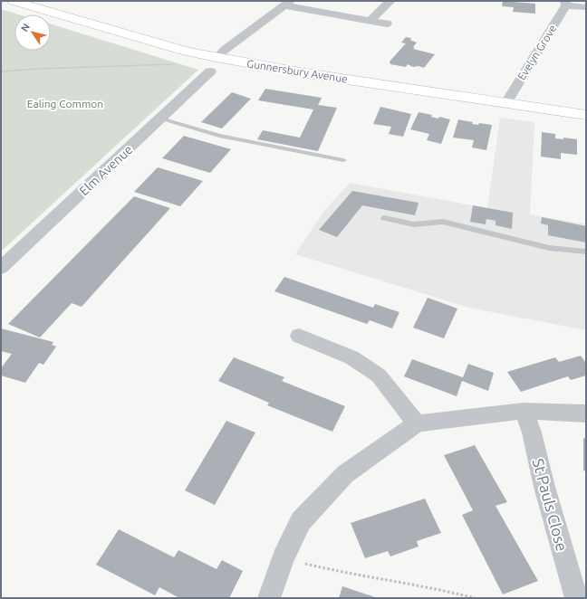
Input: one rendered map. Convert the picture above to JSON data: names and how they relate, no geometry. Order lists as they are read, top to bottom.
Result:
{
  "streets": {
    "highway": ["Gunnersbury Avenue"],
    "street": ["Evelyn Grove", "Elm Avenue", "St Pauls Close"]
  },
  "crossings": [
    ["Evelyn Grove", "Gunnersbury Avenue"]
  ],
  "parks": ["Ealing Common"],
  "north": "top left"
}
